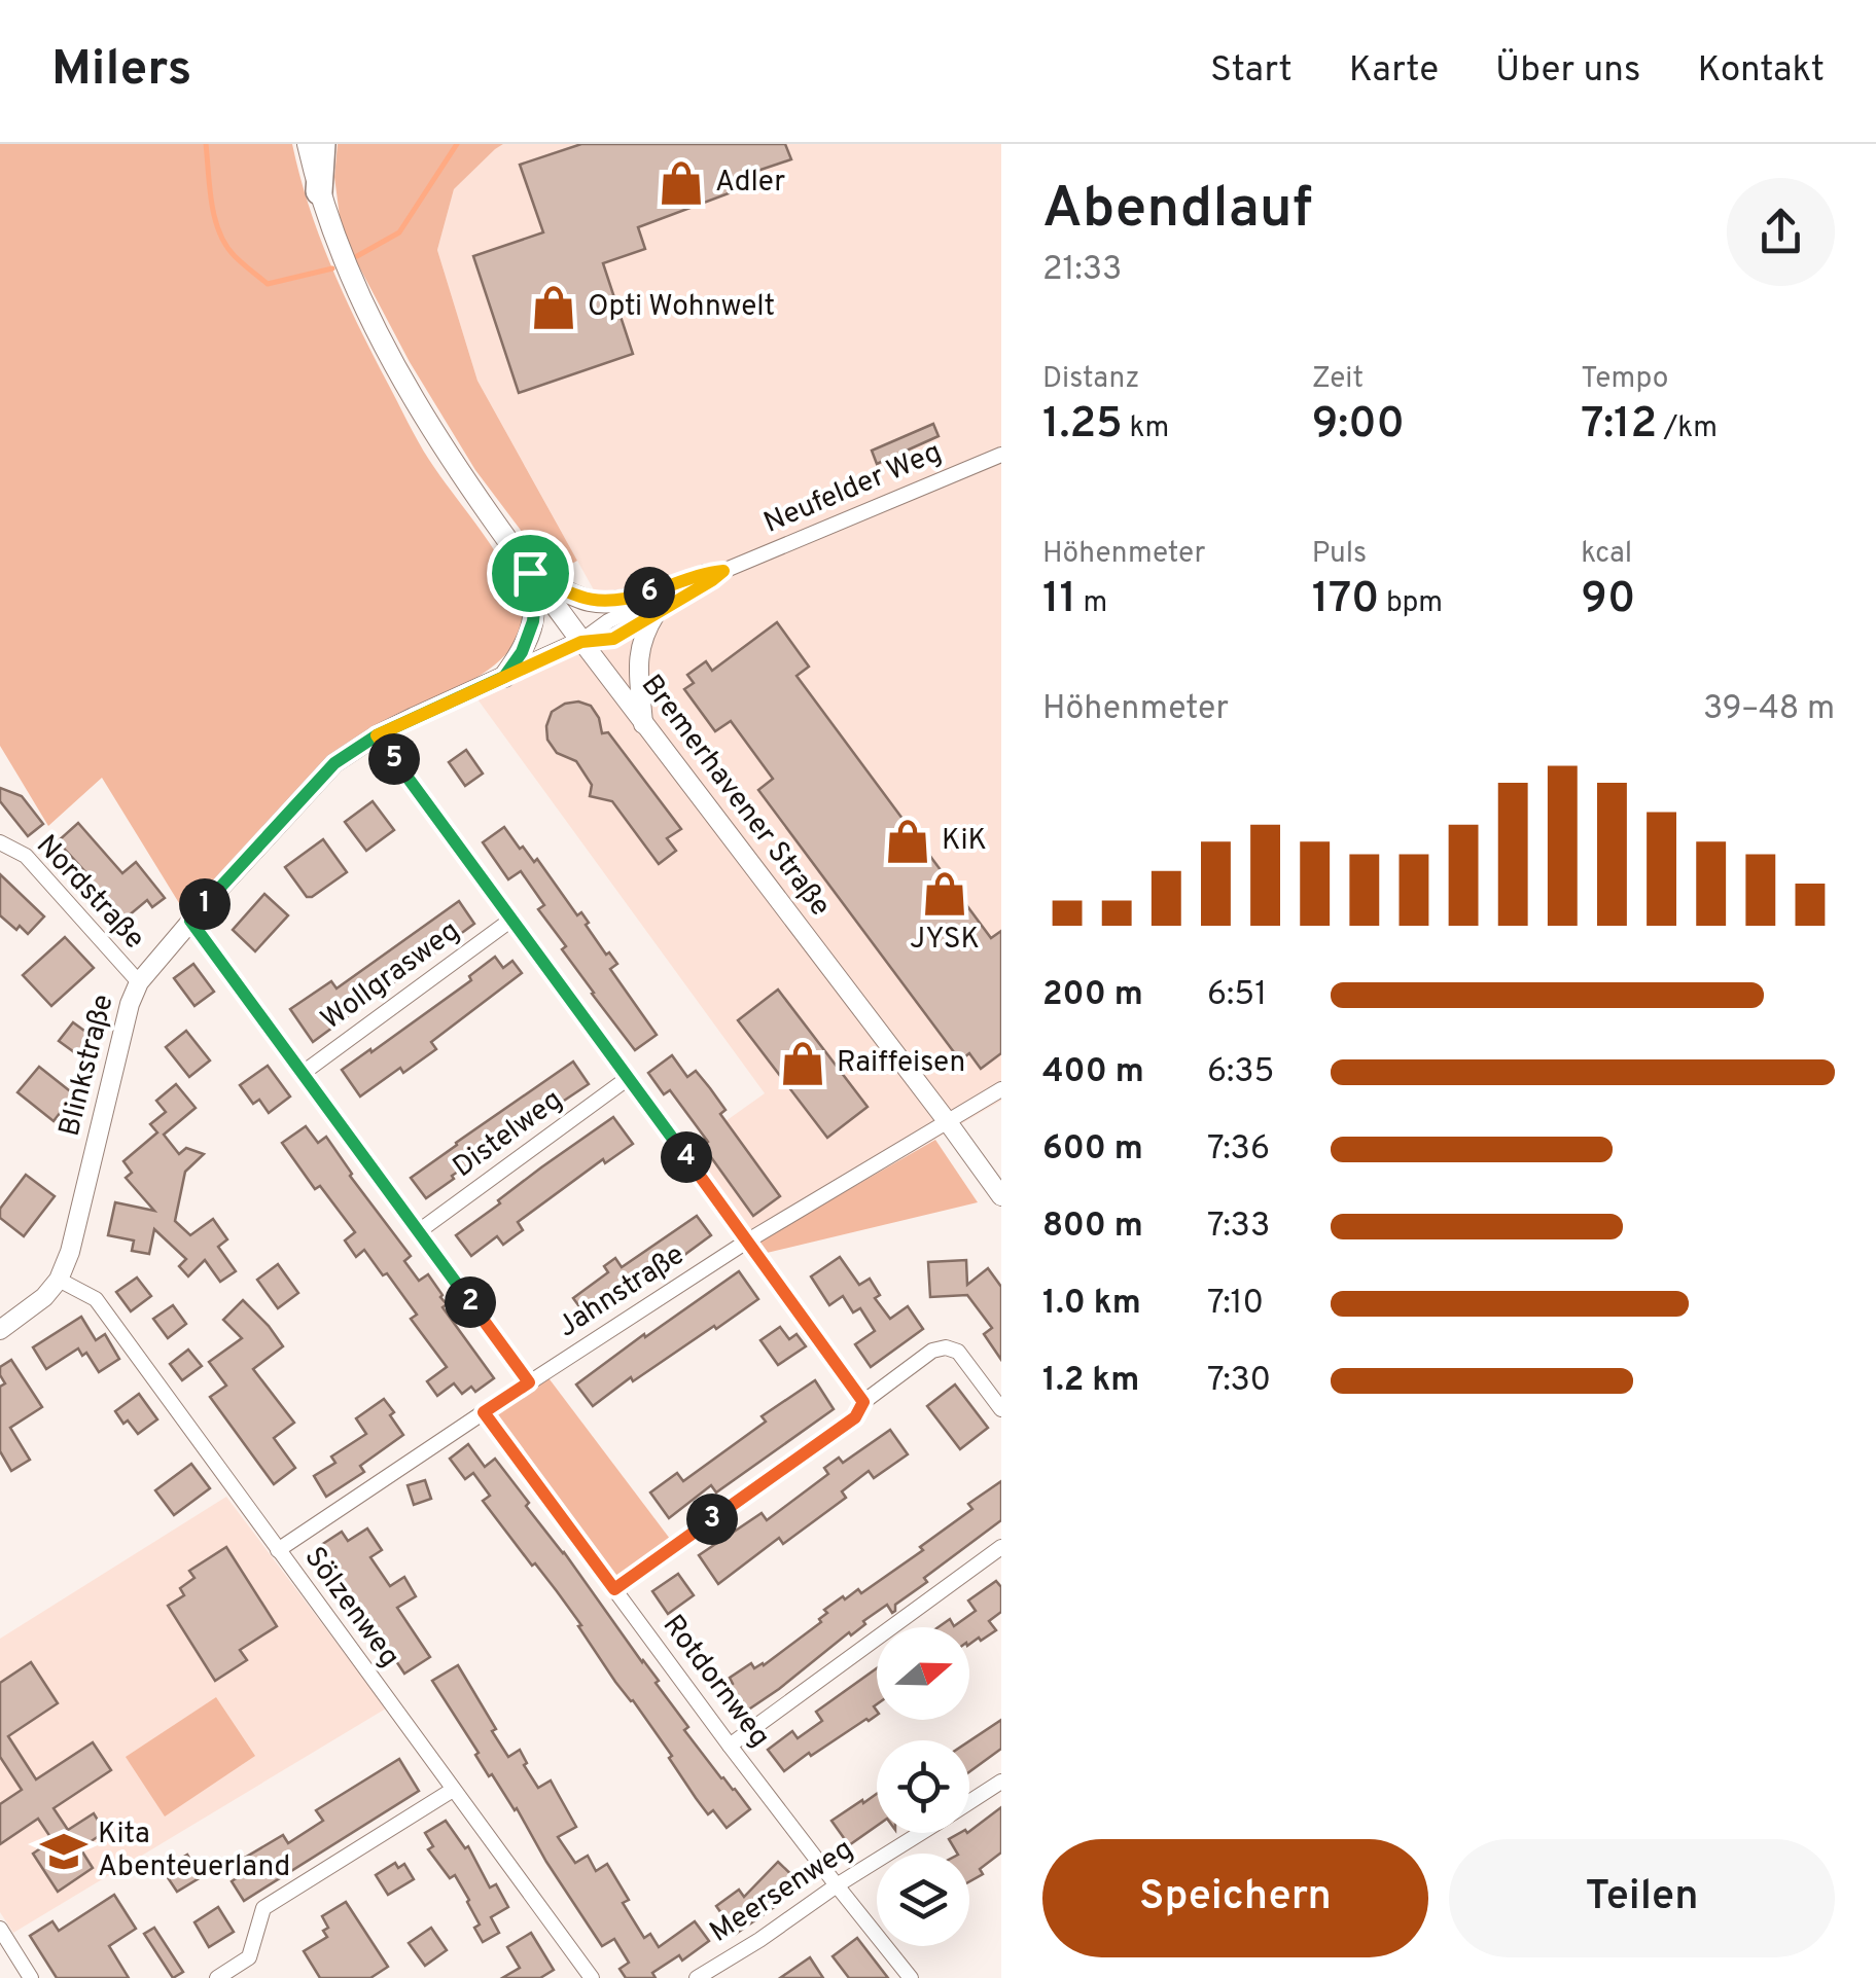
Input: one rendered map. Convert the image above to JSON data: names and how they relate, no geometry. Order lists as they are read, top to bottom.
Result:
{
  "streets": {
    "main road": ["Bremerhavener Straße"],
    "street": [
      "Neufelder Weg",
      "Nordstraße",
      "Wollgrasweg",
      "Blinkstraße",
      "Distelweg",
      "Jahnstraße",
      "Sölzenweg",
      "Rotdornweg",
      "Meersenweg"
    ]
  },
  "crossings": [
    ["Neufelder Weg", "Bremerhavener Straße"],
    ["Neufelder Weg", "Blinkstraße"],
    ["Bremerhavener Straße", "Blinkstraße"],
    ["Bremerhavener Straße", "Jahnstraße"],
    ["Nordstraße", "Blinkstraße"],
    ["Blinkstraße", "Sölzenweg"],
    ["Jahnstraße", "Sölzenweg"],
    ["Jahnstraße", "Rotdornweg"],
    ["Rotdornweg", "Meersenweg"]
  ],
  "places": {
    "shop": [
      "Adler",
      "Opti Wohnwelt",
      "KiK",
      "JYSK",
      "Raiffeisen"
    ],
    "school or university": ["Kita Abenteuerland"]
  },
  "north": "right",
  "page": {
    "header": "Milers",
    "nav": [
      "Start",
      "Karte",
      "Über uns",
      "Kontakt"
    ],
    "heading": ["Abendlauf", "21:33"],
    "stats": [
      ["Distanz", "1.25 km"],
      ["Zeit", "9:00"],
      ["Tempo", "7:12 /km"],
      ["Höhenmeter", "11 m"],
      ["Puls", "170 bpm"],
      ["kcal", "90"]
    ],
    "pins": [
      "6",
      "5",
      "1",
      "4",
      "2",
      "3"
    ],
    "chart": ["Höhenmeter", "39–48 m"],
    "list": [
      {
        "name": "200 m",
        "note": "6:51"
      },
      {
        "name": "400 m",
        "note": "6:35"
      },
      {
        "name": "600 m",
        "note": "7:36"
      },
      {
        "name": "800 m",
        "note": "7:33"
      },
      {
        "name": "1.0 km",
        "note": "7:10"
      },
      {
        "name": "1.2 km",
        "note": "7:30"
      }
    ],
    "buttons": ["Speichern", "Teilen"]
  }
}
